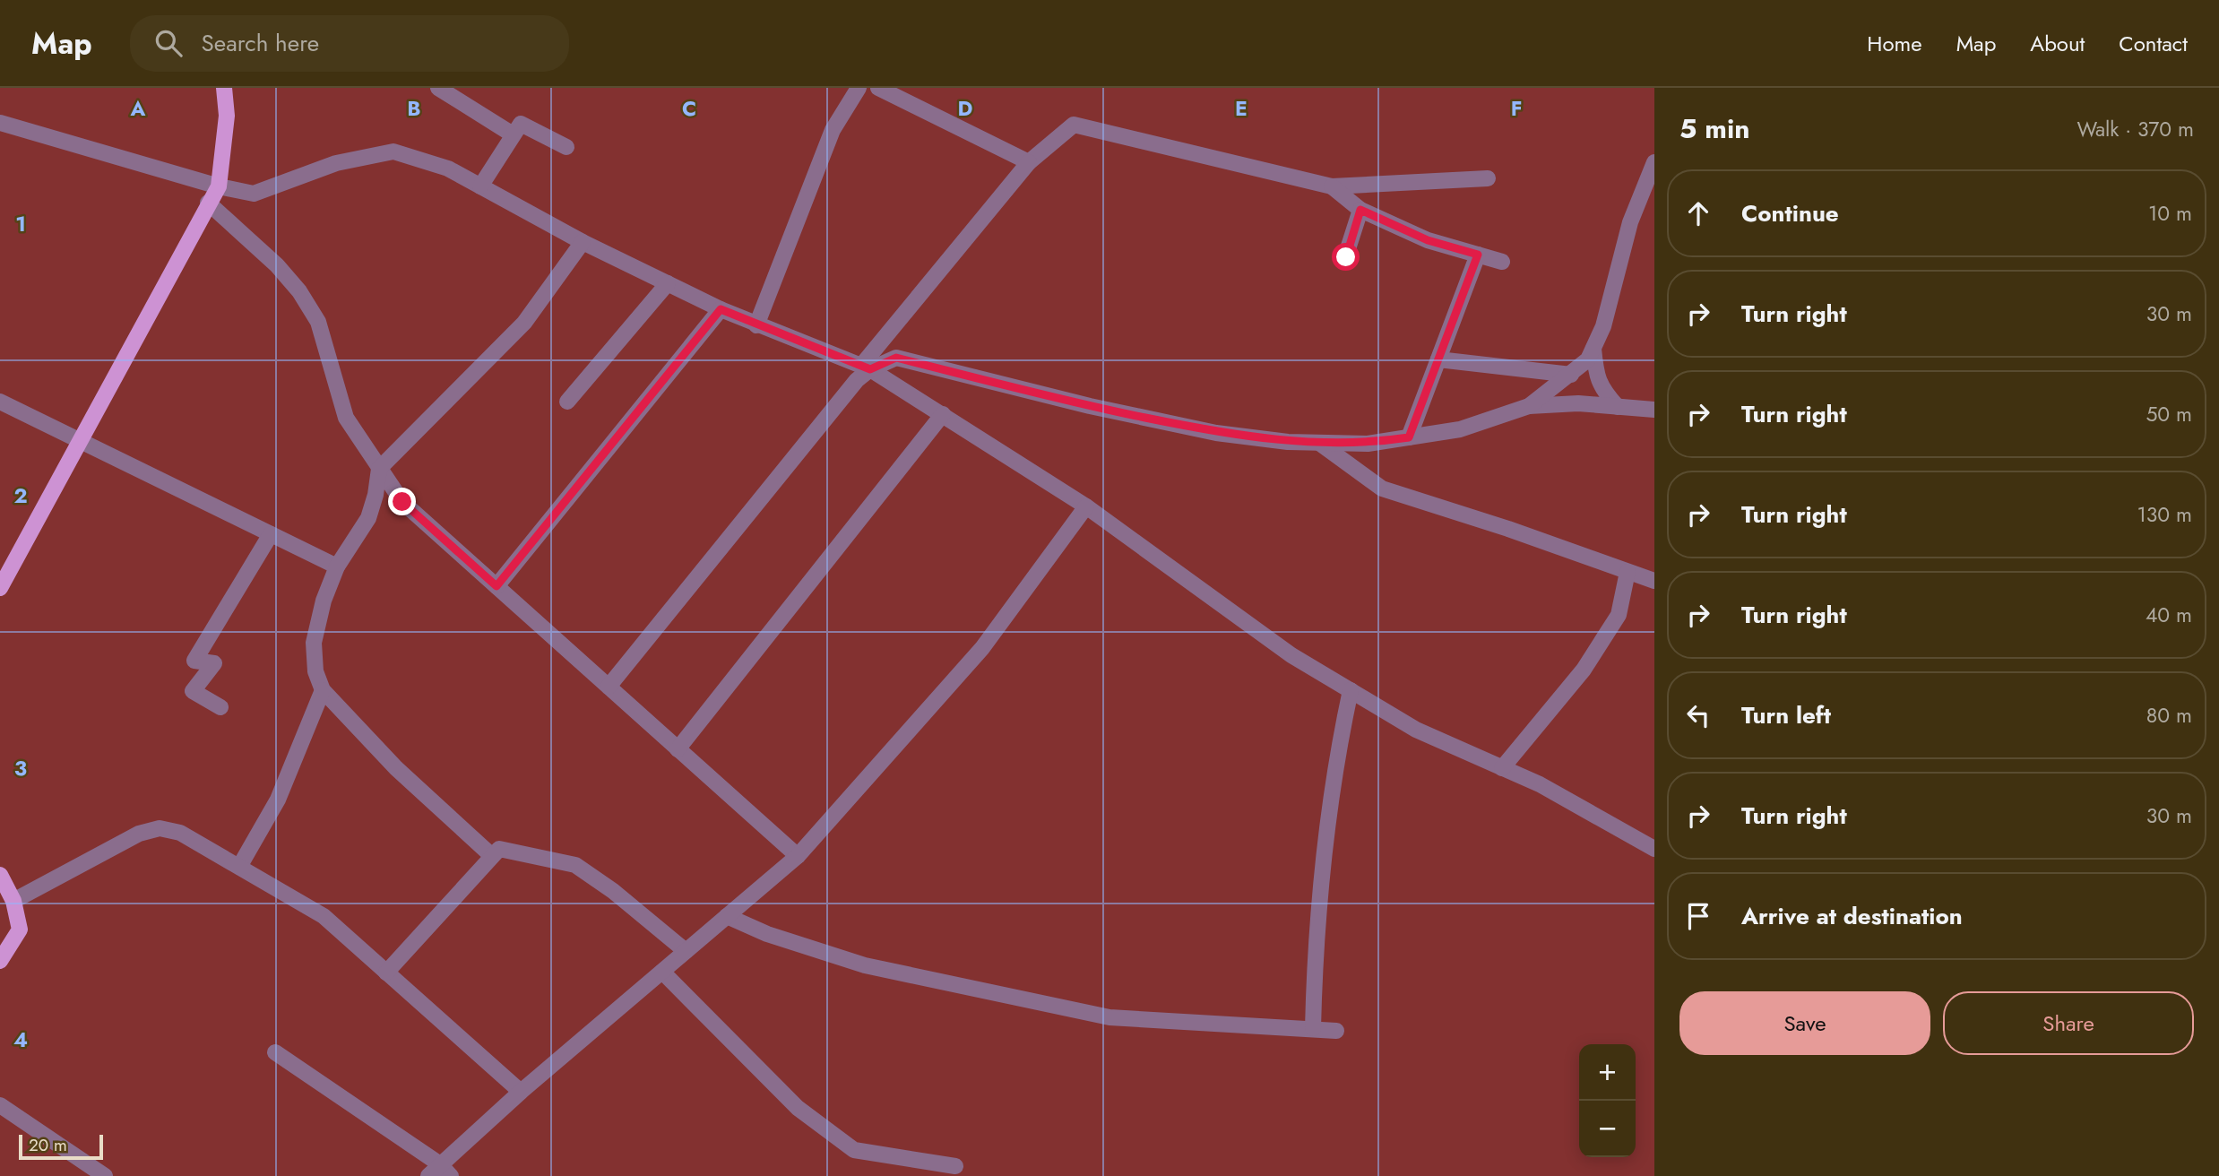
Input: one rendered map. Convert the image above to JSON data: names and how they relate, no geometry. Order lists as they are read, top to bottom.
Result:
{
  "scale_bar": "20 m",
  "page": {
    "header": "Map",
    "search": "Search here",
    "nav": [
      "Home",
      "Map",
      "About",
      "Contact"
    ],
    "heading": ["5 min", "Walk · 370 m"],
    "list": [
      ["Continue", "10 m"],
      ["Turn right", "30 m"],
      ["Turn right", "50 m"],
      ["Turn right", "130 m"],
      ["Turn right", "40 m"],
      ["Turn left", "80 m"],
      ["Turn right", "30 m"],
      "Arrive at destination"
    ],
    "buttons": ["Save", "Share"],
    "map_buttons": ["+", "−"],
    "scale": "20 m"
  },
  "grid": {
    "columns": [
      "A",
      "B",
      "C",
      "D",
      "E",
      "F"
    ],
    "rows": [
      "1",
      "2",
      "3",
      "4"
    ]
  }
}
